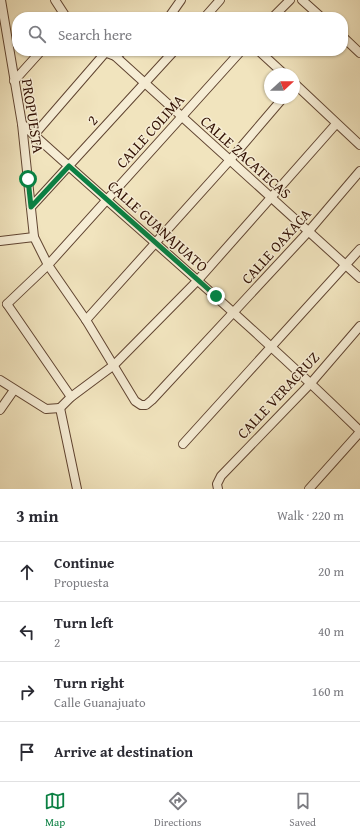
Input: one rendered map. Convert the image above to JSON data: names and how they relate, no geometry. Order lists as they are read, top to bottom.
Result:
{
  "streets": {
    "street": [
      "PROPUESTA",
      "2",
      "CALLE COLIMA",
      "CALLE ZACATECAS",
      "CALLE GUANAJUATO",
      "CALLE OAXACA",
      "CALLE VERACRUZ"
    ]
  },
  "crossings": [
    ["PROPUESTA", "2"],
    ["PROPUESTA", "CALLE GUANAJUATO"],
    ["2", "CALLE ZACATECAS"],
    ["2", "CALLE GUANAJUATO"],
    ["CALLE COLIMA", "CALLE ZACATECAS"],
    ["CALLE COLIMA", "CALLE GUANAJUATO"],
    ["CALLE ZACATECAS", "CALLE OAXACA"],
    ["CALLE GUANAJUATO", "CALLE OAXACA"],
    ["CALLE GUANAJUATO", "CALLE VERACRUZ"]
  ],
  "north": "right",
  "page": {
    "search": "Search here",
    "heading": ["3 min", "Walk · 220 m"],
    "list": [
      ["Continue", "Propuesta", "20 m"],
      ["Turn left", "2", "40 m"],
      ["Turn right", "Calle Guanajuato", "160 m"],
      "Arrive at destination"
    ],
    "nav": ["Map", "Directions", "Saved"]
  }
}
